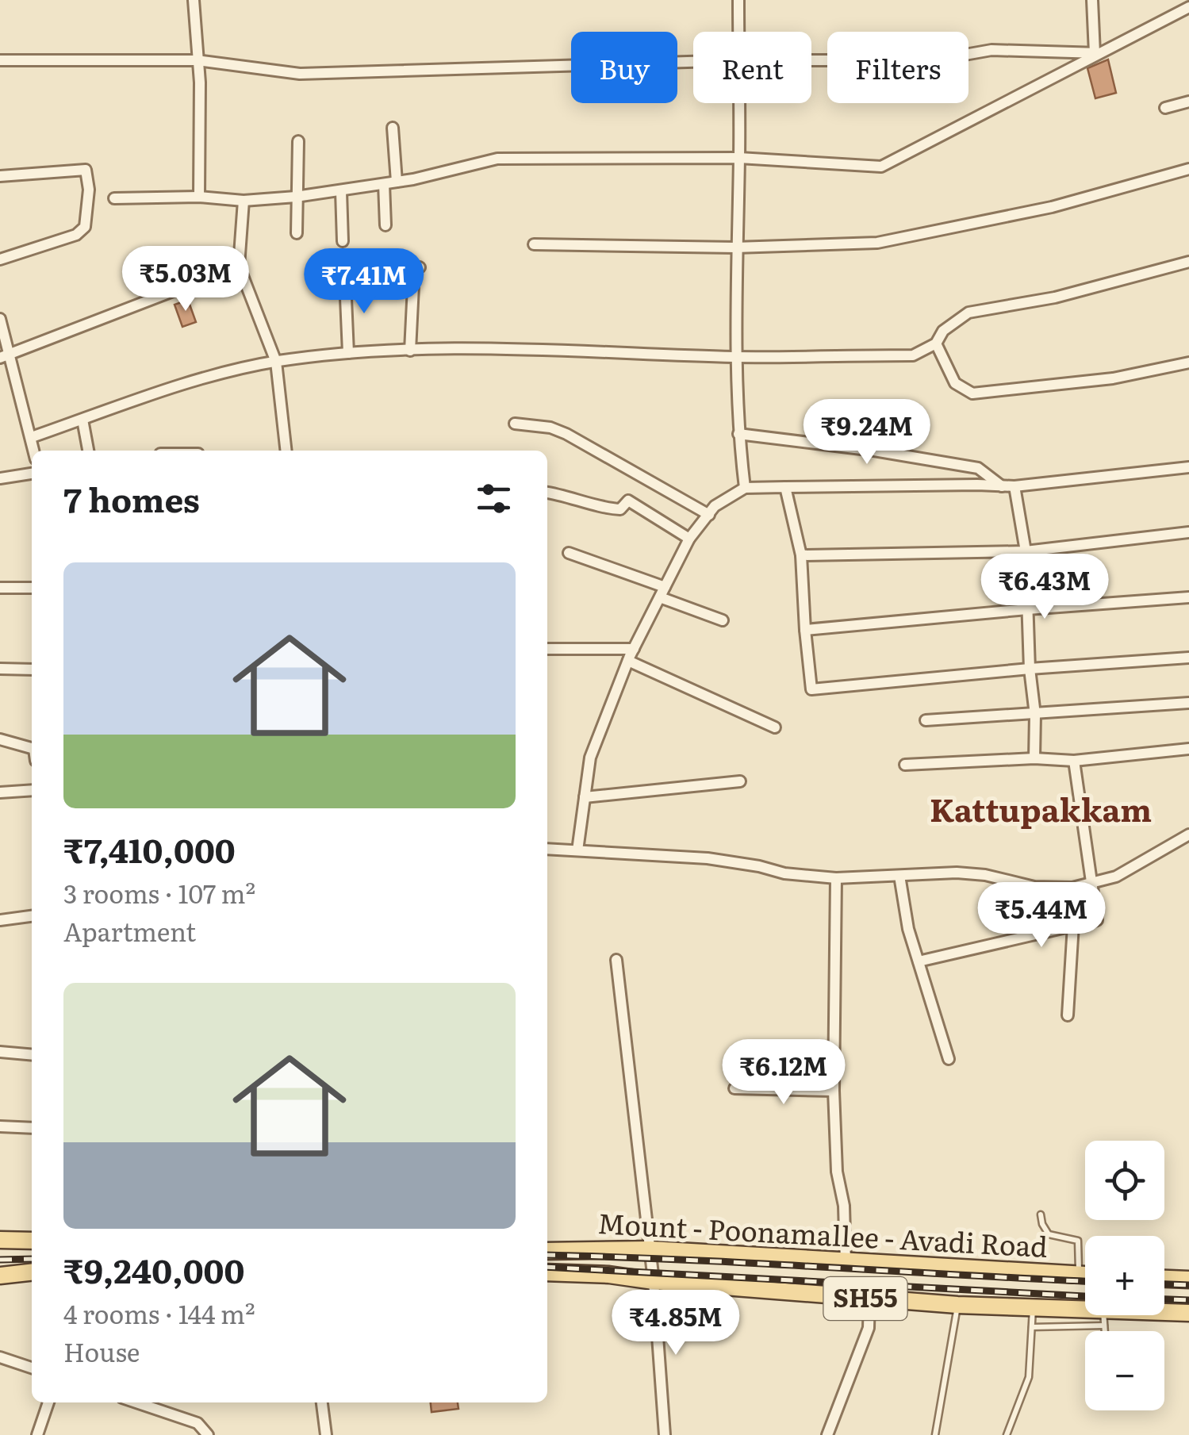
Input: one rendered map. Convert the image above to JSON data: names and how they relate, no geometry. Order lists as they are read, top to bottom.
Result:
{
  "streets": {
    "main road": ["Mount - Poonamallee - Avadi Road", "SH55"]
  },
  "districts": ["Kattupakkam"],
  "page": {
    "chip": ["Buy", "Rent", "Filters"],
    "price": [
      "₹5.03M",
      "₹7.41M",
      "₹9.24M",
      "₹6.43M",
      "₹5.44M",
      "₹6.12M",
      "₹4.85M"
    ],
    "heading": "7 homes",
    "list": [
      {
        "name": "₹7,410,000",
        "note": "3 rooms · 107 m² · Apartment"
      },
      {
        "name": "₹9,240,000",
        "note": "4 rooms · 144 m² · House"
      }
    ],
    "map_buttons": ["+", "−"]
  }
}
